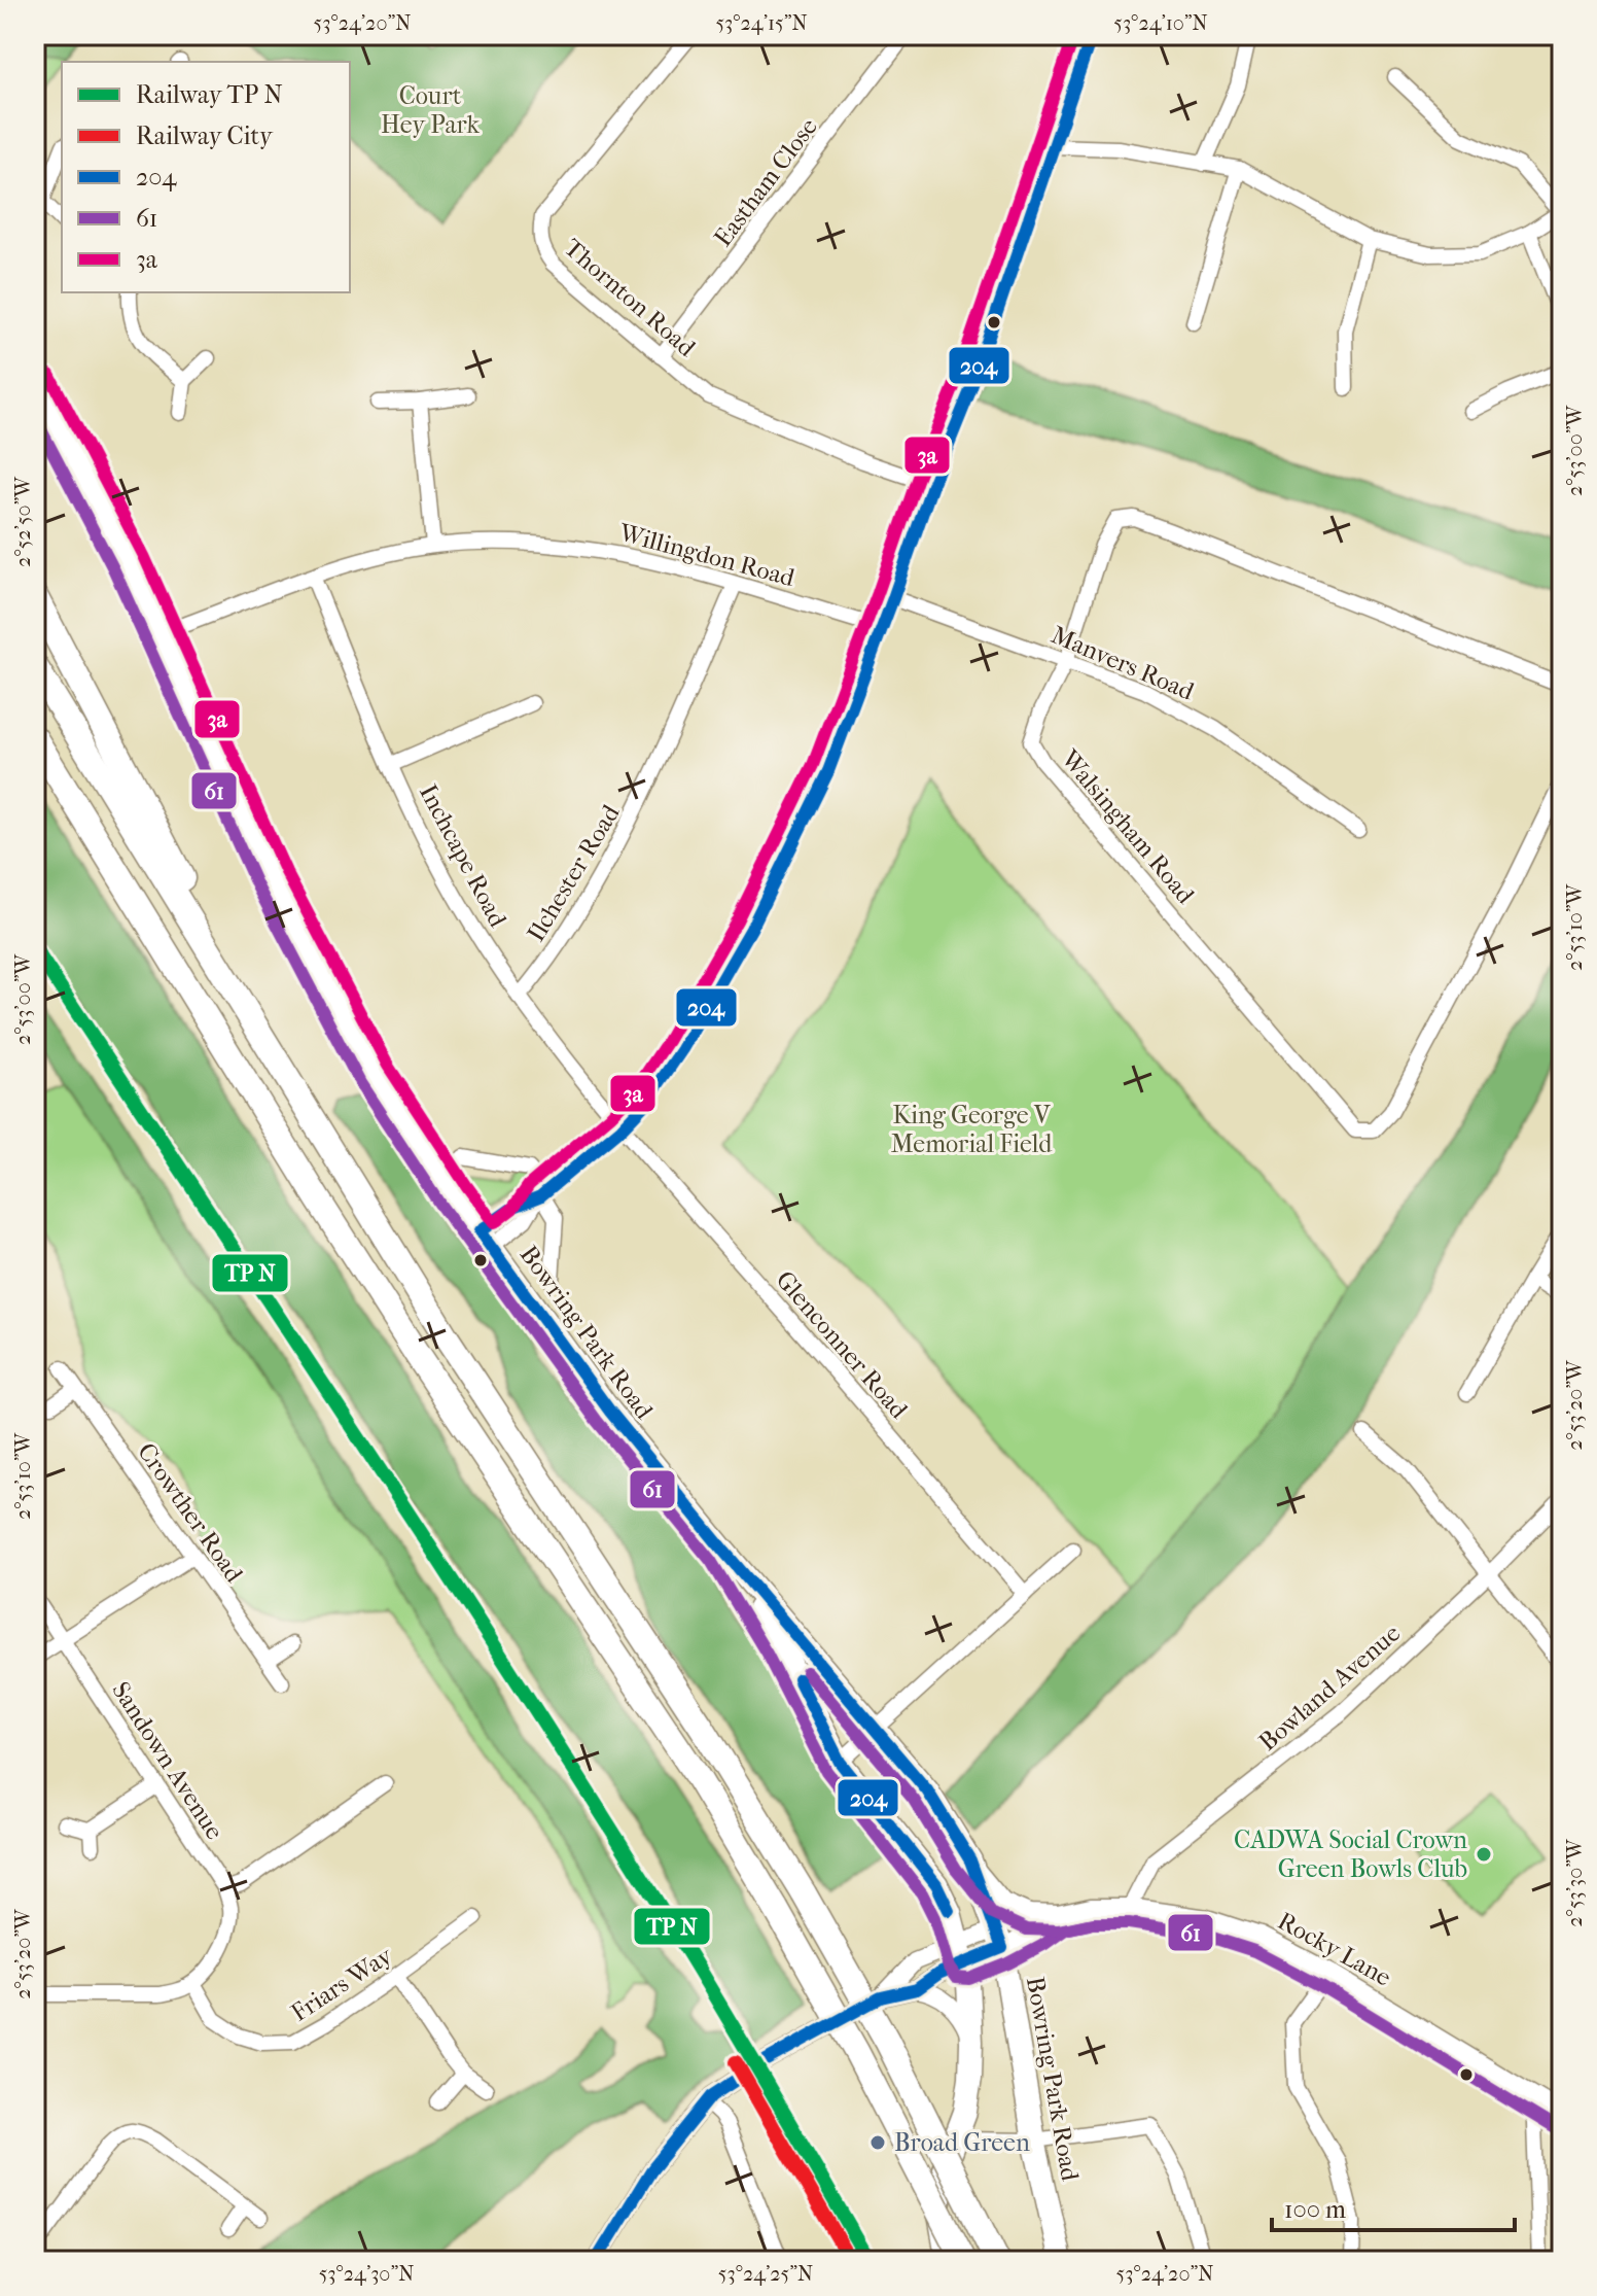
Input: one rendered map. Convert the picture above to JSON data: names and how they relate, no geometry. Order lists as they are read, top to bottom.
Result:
{
  "streets": {
    "main road": ["Bowring Park Road"],
    "street": [
      "Eastham Close",
      "Thornton Road",
      "Willingdon Road",
      "Manvers Road",
      "Walsingham Road",
      "Inchcape Road",
      "Ilchester Road",
      "Glenconner Road",
      "Crowther Road",
      "Bowland Avenue",
      "Sandown Avenue",
      "Rocky Lane",
      "Friars Way"
    ]
  },
  "crossings": [
    ["Eastham Close", "Thornton Road"],
    ["Willingdon Road", "Inchcape Road"],
    ["Willingdon Road", "Ilchester Road"],
    ["Manvers Road", "Walsingham Road"],
    ["Inchcape Road", "Ilchester Road"],
    ["Inchcape Road", "Glenconner Road"],
    ["Bowland Avenue", "Rocky Lane"],
    ["Sandown Avenue", "Friars Way"]
  ],
  "parks": ["Court Hey Park", "King George V Memorial Field"],
  "places": ["CADWA Social Crown Green Bowls Club", "Broad Green"],
  "lines": [
    "transit line 204",
    "transit line 3a",
    "transit line 61",
    "rail line City"
  ],
  "legend": [
    "Railway TP N",
    "Railway City",
    "204",
    "61",
    "3a"
  ],
  "scale_bar": "100 m",
  "coordinates": [
    "53°24'20\"N",
    "53°24'15\"N",
    "53°24'10\"N",
    "2°53'00\"W",
    "2°52'50\"W",
    "2°53'10\"W",
    "2°53'20\"W",
    "2°53'30\"W",
    "53°24'30\"N",
    "53°24'25\"N"
  ]
}
